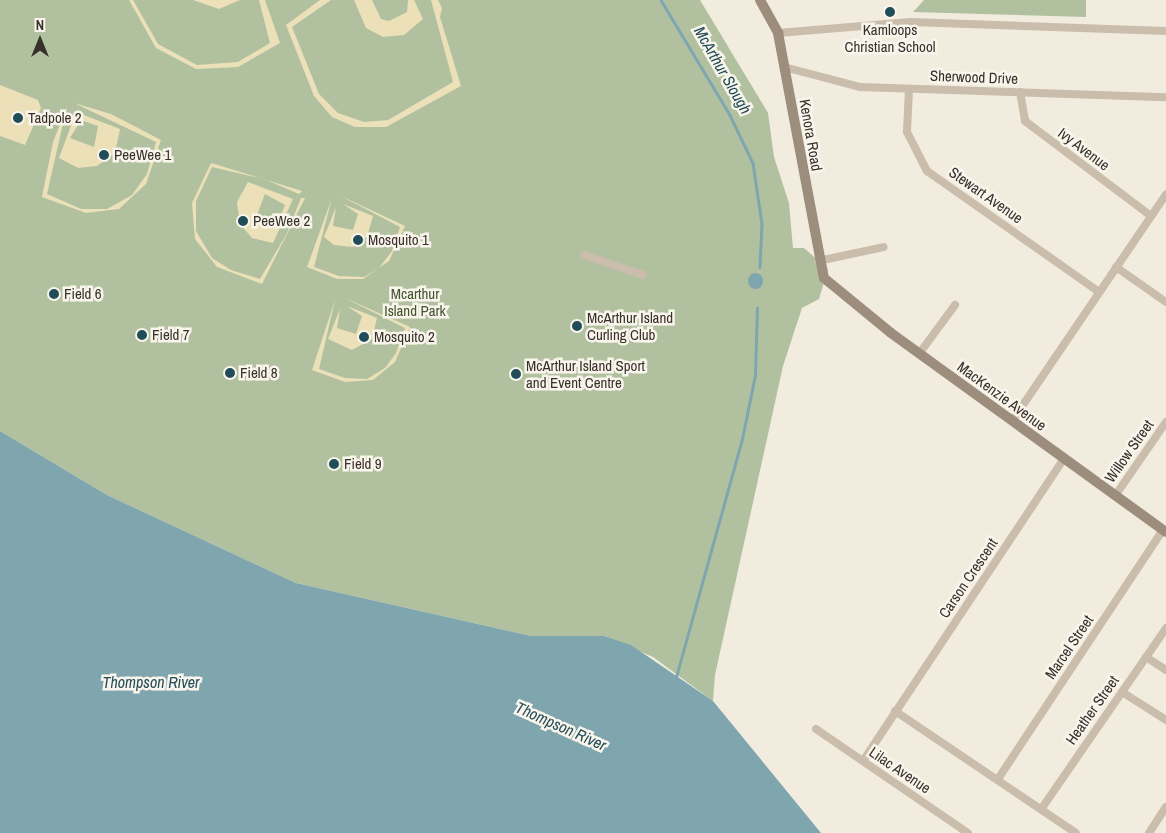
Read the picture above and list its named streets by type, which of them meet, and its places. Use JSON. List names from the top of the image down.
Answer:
{
  "streets": {
    "street": [
      "Sherwood Drive",
      "Kenora Road",
      "Ivy Avenue",
      "Stewart Avenue",
      "MacKenzie Avenue",
      "Willow Street",
      "Carson Crescent",
      "Marcel Street",
      "Heather Street",
      "Lilac Avenue"
    ]
  },
  "crossings": [
    ["Sherwood Drive", "Kenora Road"],
    ["Sherwood Drive", "Ivy Avenue"],
    ["Sherwood Drive", "Stewart Avenue"],
    ["Kenora Road", "MacKenzie Avenue"],
    ["MacKenzie Avenue", "Willow Street"],
    ["MacKenzie Avenue", "Carson Crescent"],
    ["MacKenzie Avenue", "Marcel Street"],
    ["Carson Crescent", "Lilac Avenue"]
  ],
  "water": ["McArthur Slough", "Thompson River"],
  "parks": ["Mcarthur Island Park"],
  "places": [
    "Kamloops Christian School",
    "Tadpole 2",
    "PeeWee 1",
    "PeeWee 2",
    "Mosquito 1",
    "Field 6",
    "McArthur Island Curling Club",
    "Field 7",
    "Mosquito 2",
    "Field 8",
    "McArthur Island Sport and Event Centre",
    "Field 9"
  ],
  "north": "top"
}
